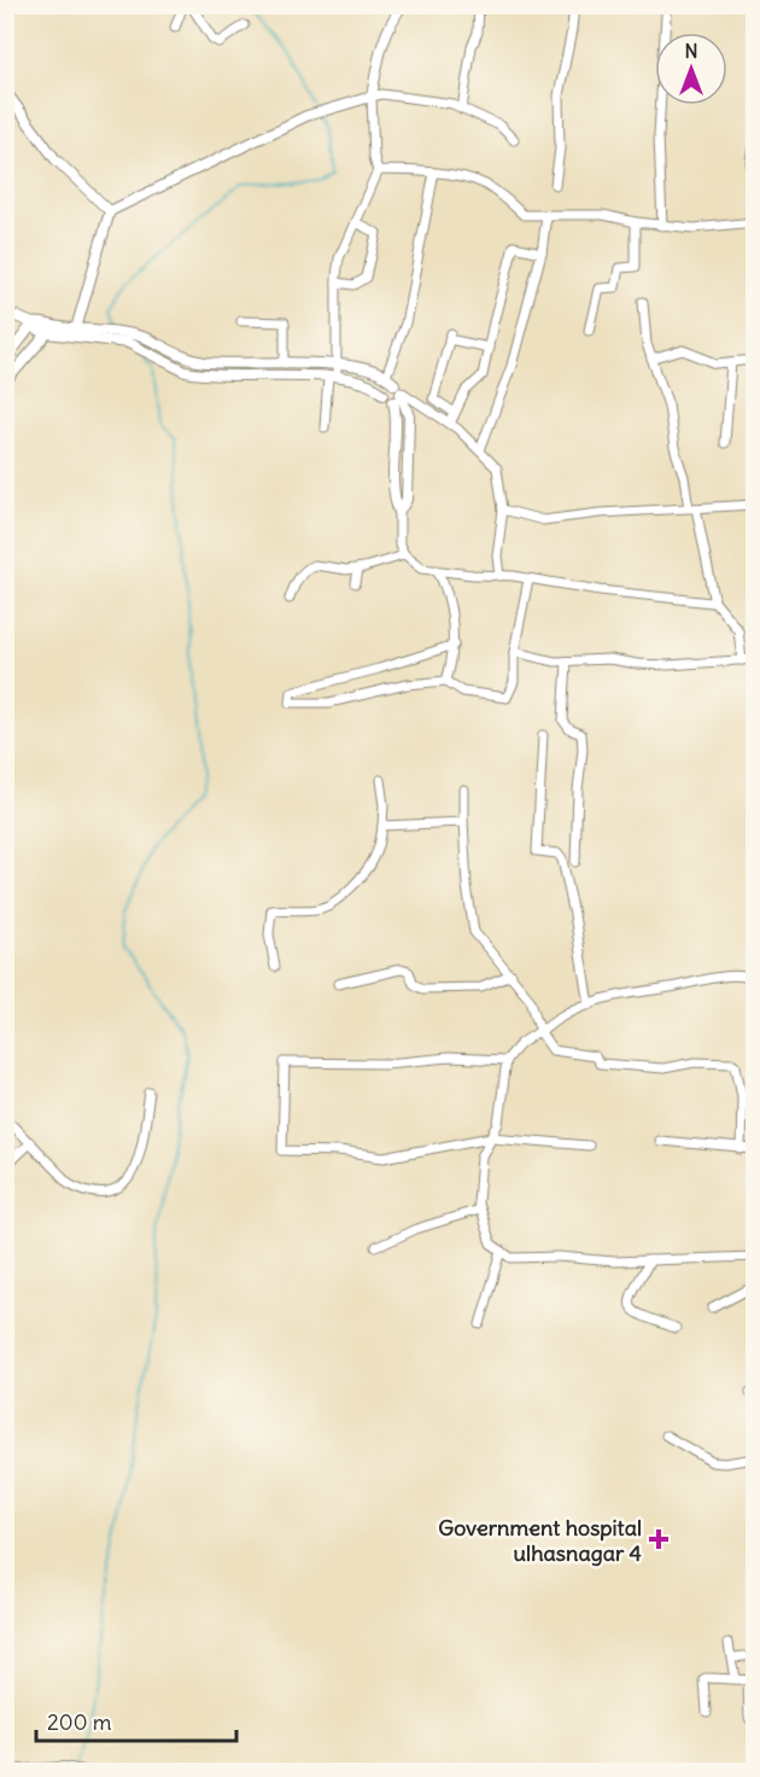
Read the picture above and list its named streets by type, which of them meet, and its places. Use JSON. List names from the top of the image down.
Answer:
{
  "places": {
    "health": ["Government hospital ulhasnagar 4"]
  },
  "scale_bar": "200 m",
  "north": "top"
}
